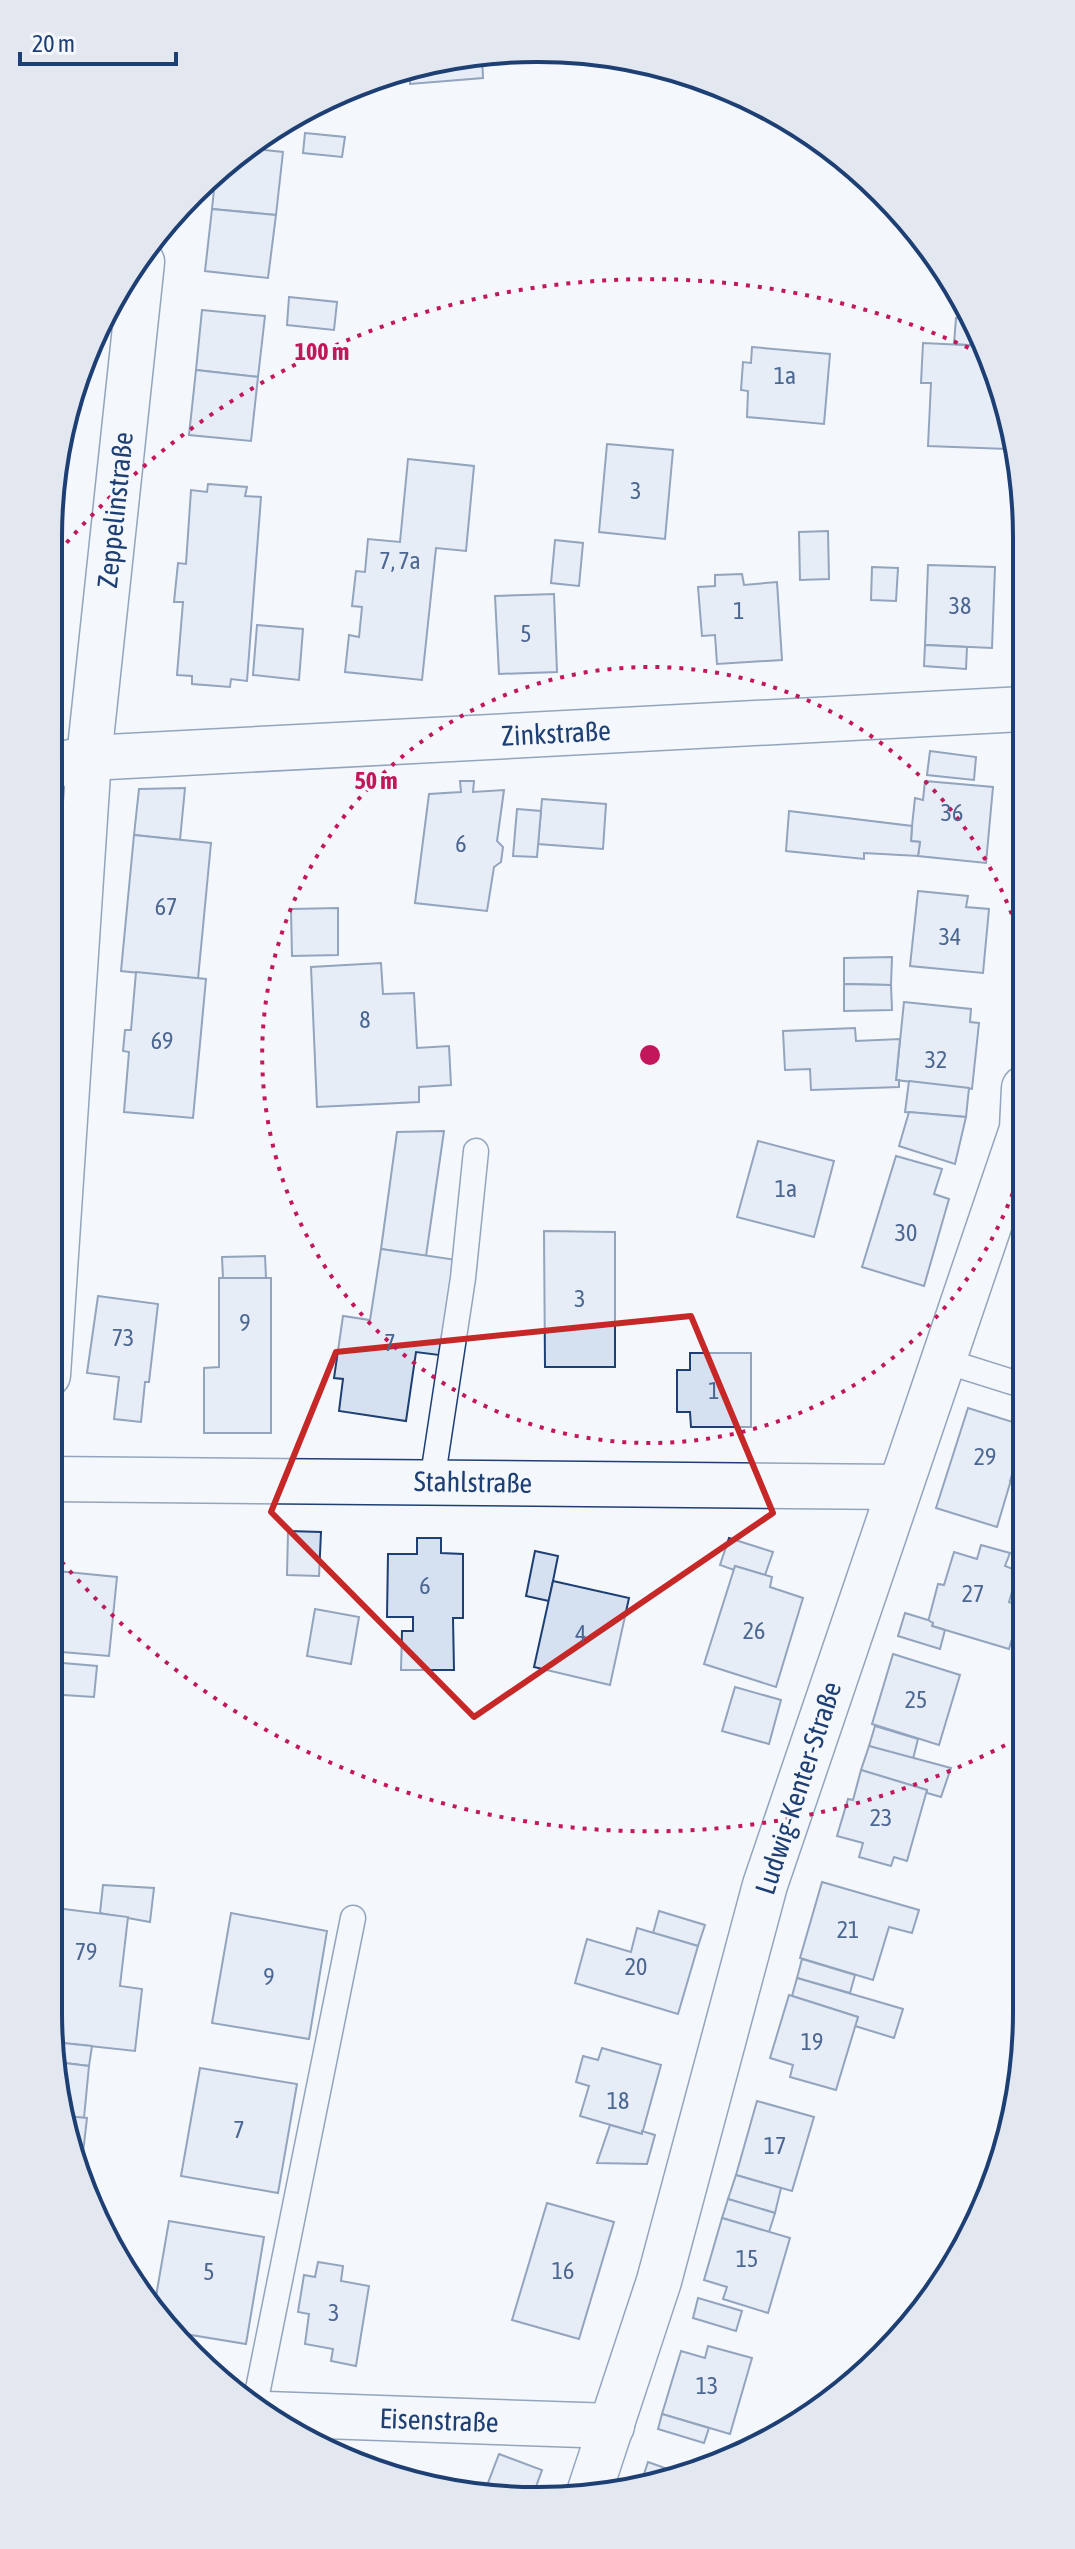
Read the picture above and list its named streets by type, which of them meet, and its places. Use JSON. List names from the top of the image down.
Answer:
{
  "streets": {
    "street": [
      "Zeppelinstraße",
      "Zinkstraße",
      "Stahlstraße",
      "Ludwig-Kenter-Straße",
      "Eisenstraße"
    ]
  },
  "crossings": [
    ["Zeppelinstraße", "Zinkstraße"],
    ["Stahlstraße", "Ludwig-Kenter-Straße"],
    ["Ludwig-Kenter-Straße", "Eisenstraße"]
  ],
  "house_numbers": [
    "1a",
    "3",
    "7, 7a",
    "38",
    "1",
    "5",
    "36",
    "6",
    "67",
    "34",
    "8",
    "69",
    "32",
    "1a",
    "30",
    "3",
    "9",
    "73",
    "7",
    "1",
    "29",
    "6",
    "27",
    "26",
    "4",
    "25",
    "23",
    "21",
    "79",
    "20",
    "9",
    "19",
    "18",
    "7",
    "17",
    "15",
    "16",
    "5",
    "3",
    "13"
  ],
  "scale_bar": "20 m",
  "rings": ["100 m", "50 m"]
}
